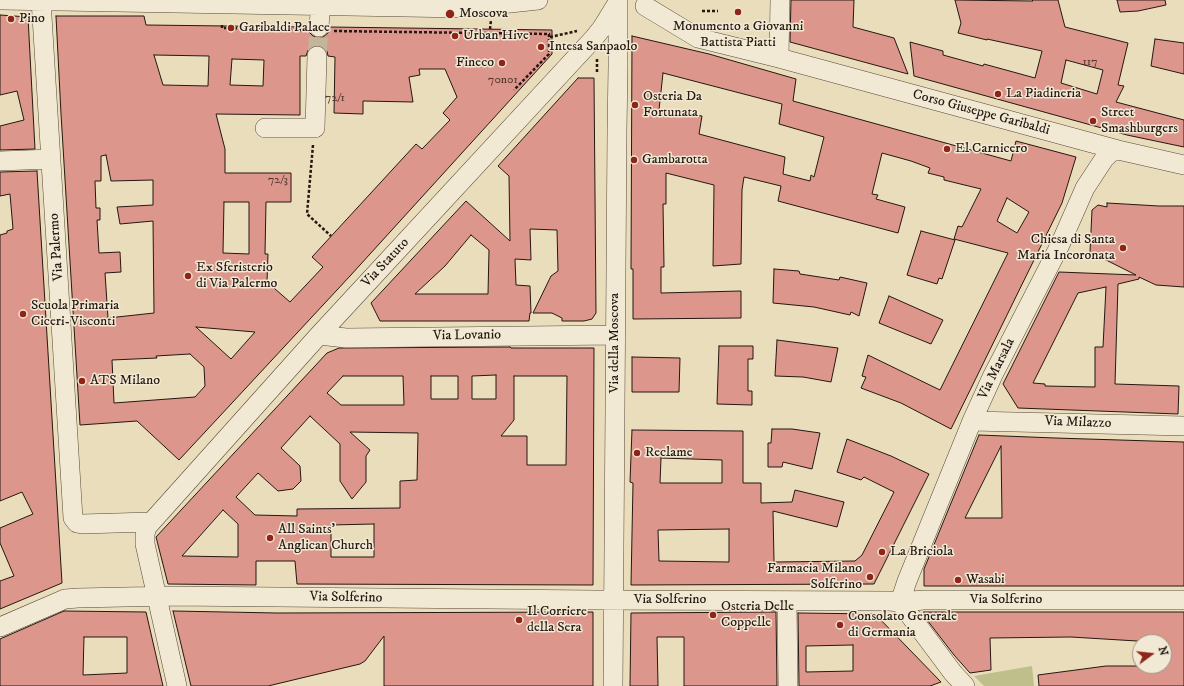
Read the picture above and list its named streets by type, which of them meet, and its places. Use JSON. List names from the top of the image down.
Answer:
{
  "streets": {
    "street": [
      "Corso Giuseppe Garibaldi",
      "Via Palermo",
      "Via Statuto",
      "Via Lovanio",
      "Via della Moscova",
      "Via Marsala",
      "Via Milazzo",
      "Via Solferino"
    ]
  },
  "crossings": [
    ["Corso Giuseppe Garibaldi", "Via Marsala"],
    ["Via Palermo", "Via Statuto"],
    ["Via Statuto", "Via Lovanio"],
    ["Via Statuto", "Via della Moscova"],
    ["Via Lovanio", "Via della Moscova"],
    ["Via della Moscova", "Via Solferino"],
    ["Via Marsala", "Via Milazzo"],
    ["Via Marsala", "Via Solferino"]
  ],
  "places": [
    "Monumento a Giovanni Battista Piatti",
    "Moscova",
    "Pino",
    "Garibaldi Palace",
    "Urban Hive",
    "Intesa Sanpaolo",
    "Fineco",
    "La Piadineria",
    "Osteria Da Fortunata",
    "Street Smashburgers",
    "El Carnicero",
    "Gambarotta",
    "Chiesa di Santa Maria Incoronata",
    "Ex Sferisterio di Via Palermo",
    "Scuola Primaria Ciceri-Visconti",
    "ATS Milano",
    "Reclame",
    "All Saints' Anglican Church",
    "La Briciola",
    "Farmacia Milano Solferino",
    "Wasabi",
    "Osteria Delle Coppelle",
    "Il Corriere della Sera",
    "Consolato Generale di Germania"
  ],
  "house_numbers": [
    "117",
    "70n01",
    "72/1",
    "72/3"
  ],
  "north": "right"
}
